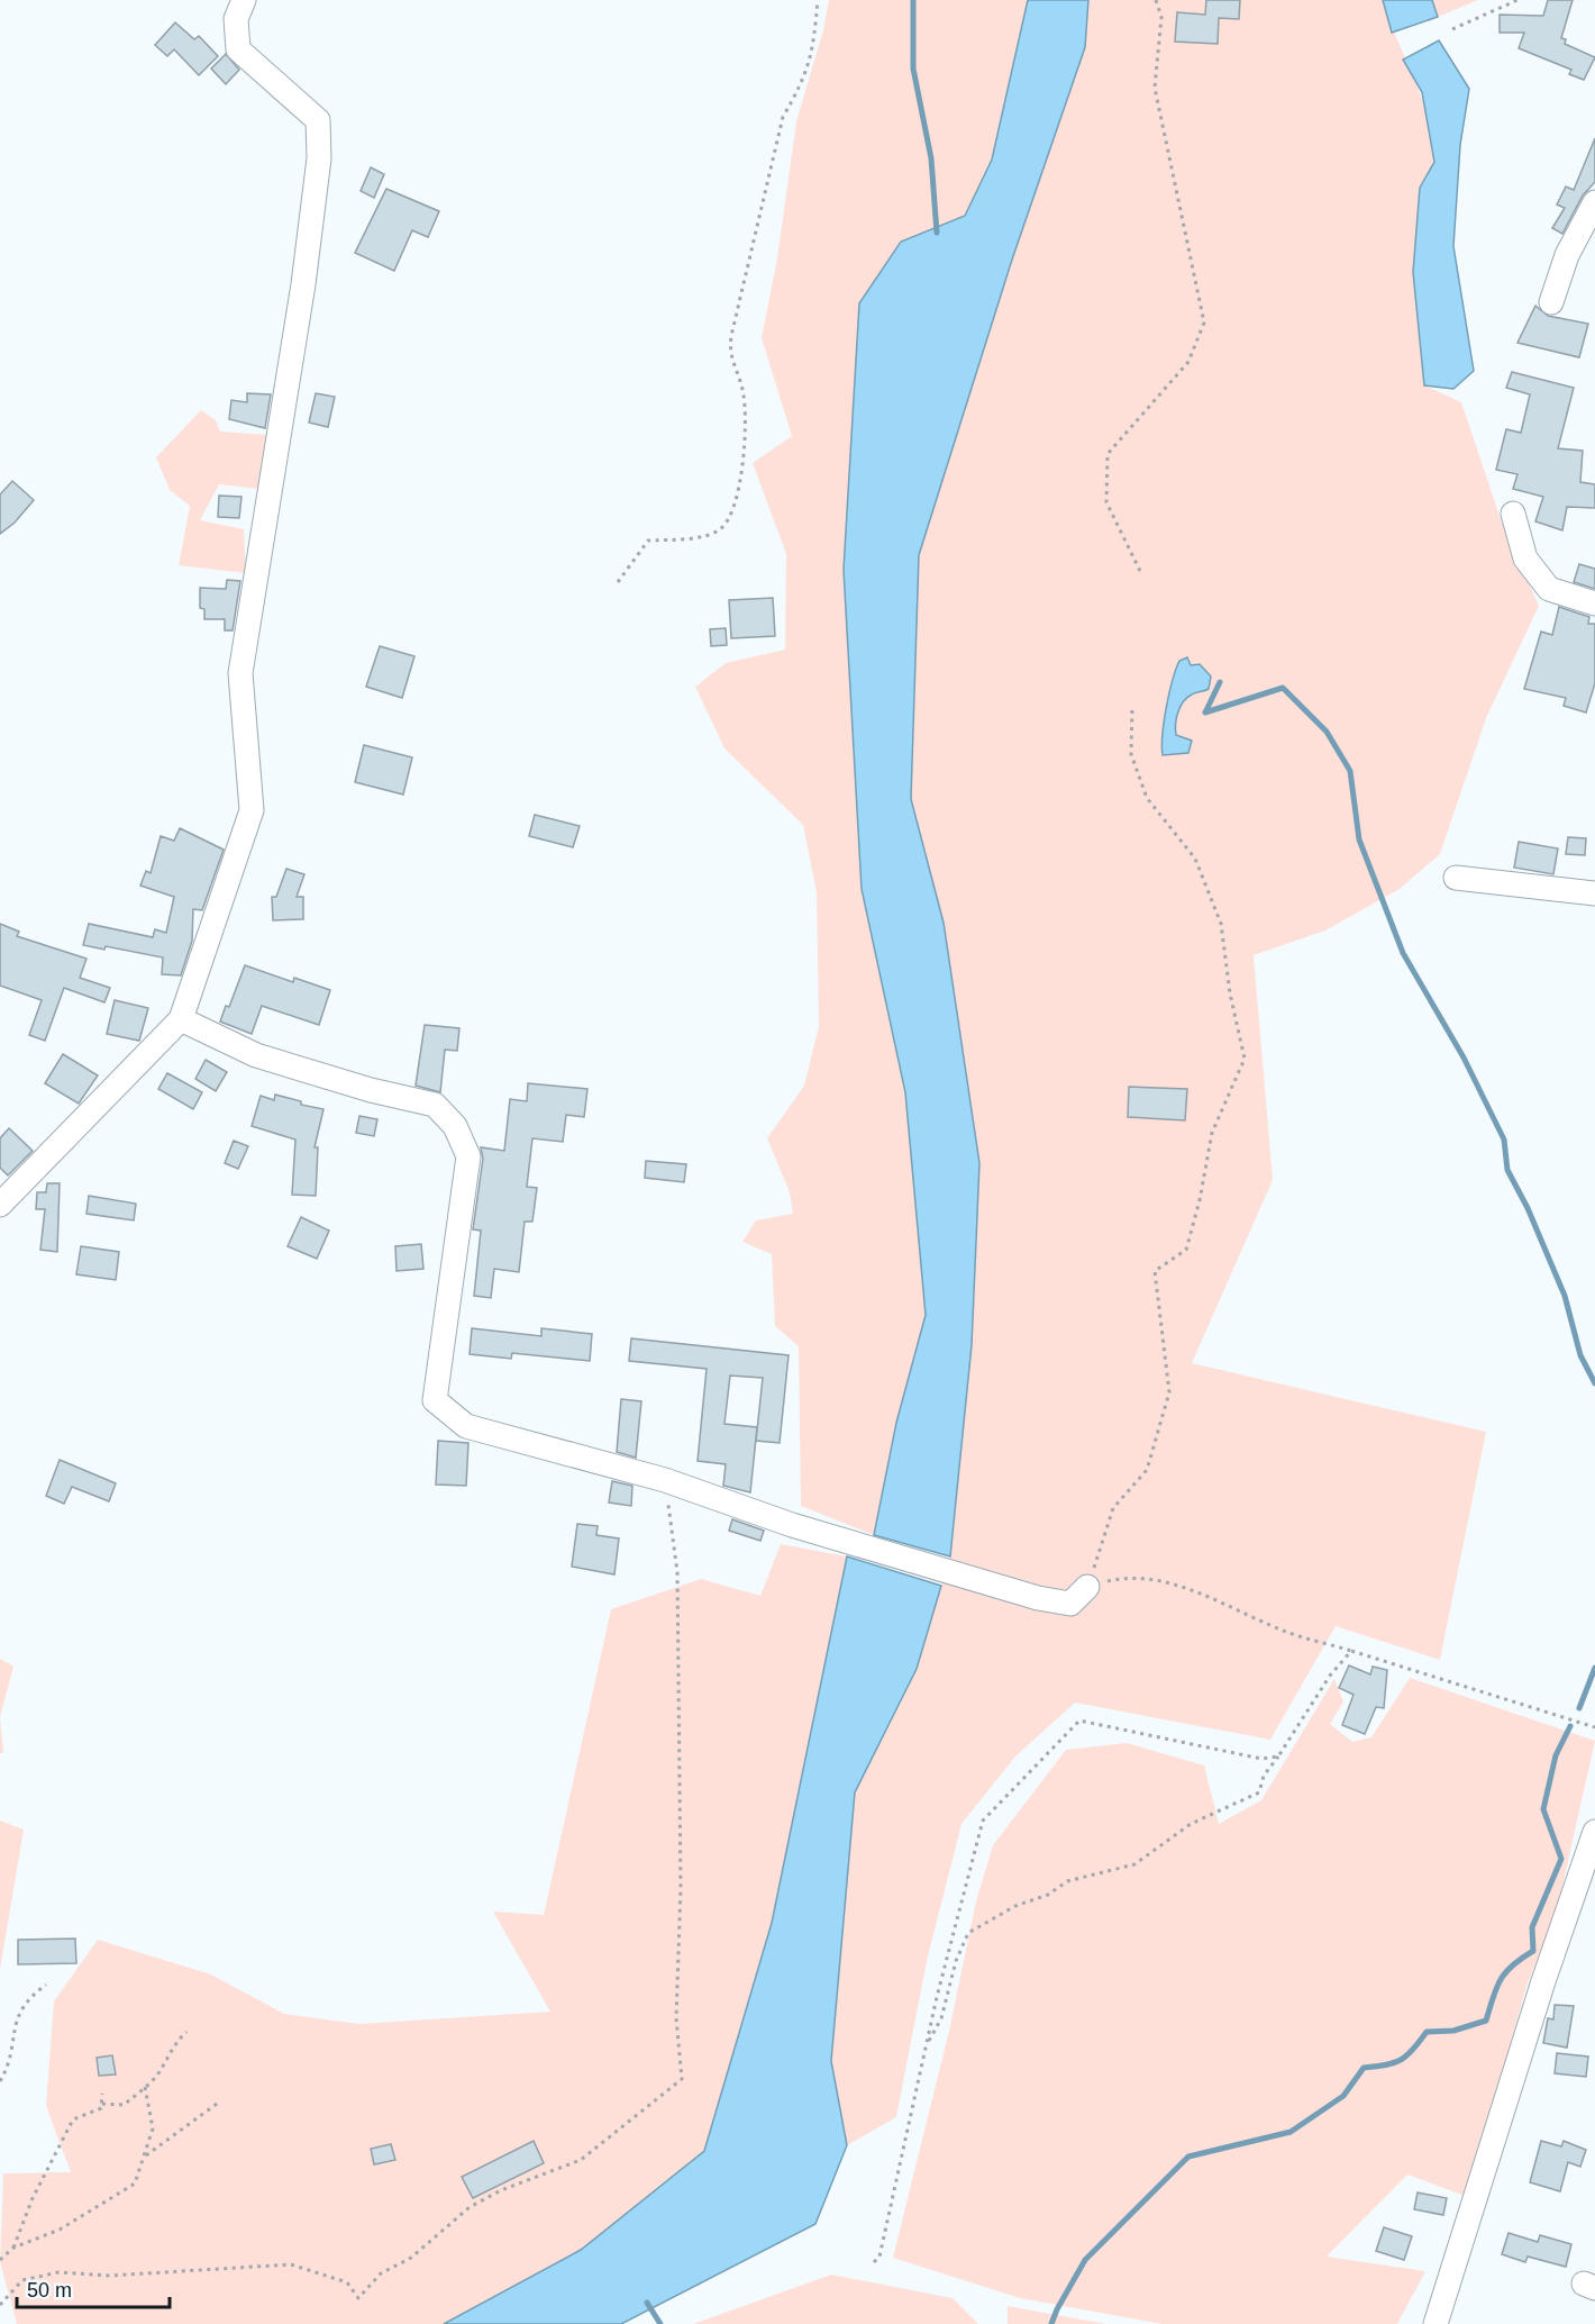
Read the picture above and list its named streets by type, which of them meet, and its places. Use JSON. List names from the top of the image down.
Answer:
{
  "scale_bar": "50 m"
}
